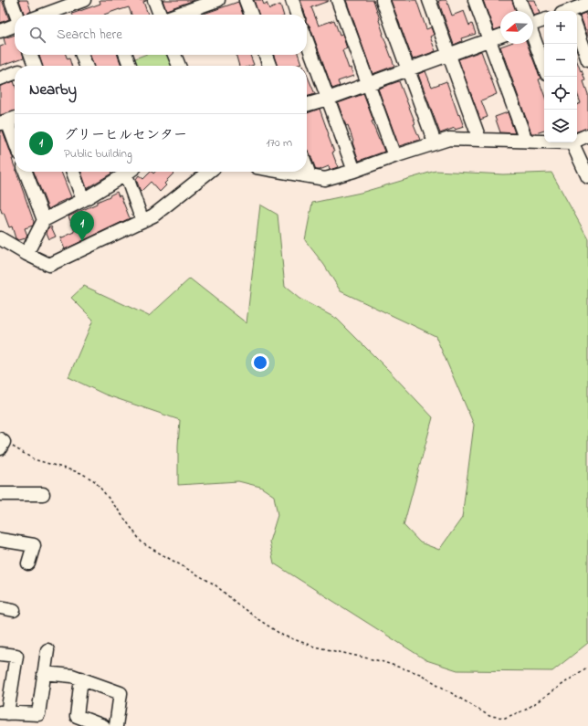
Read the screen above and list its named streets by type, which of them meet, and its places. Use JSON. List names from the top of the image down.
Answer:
{
  "north": "left",
  "page": {
    "map_buttons": ["+", "−"],
    "search": "Search here",
    "heading": "Nearby",
    "list": [
      {
        "mark": "1",
        "name": "グリーヒルセンター",
        "note": "Public building",
        "value": "170 m"
      }
    ],
    "pins": "1"
  }
}
